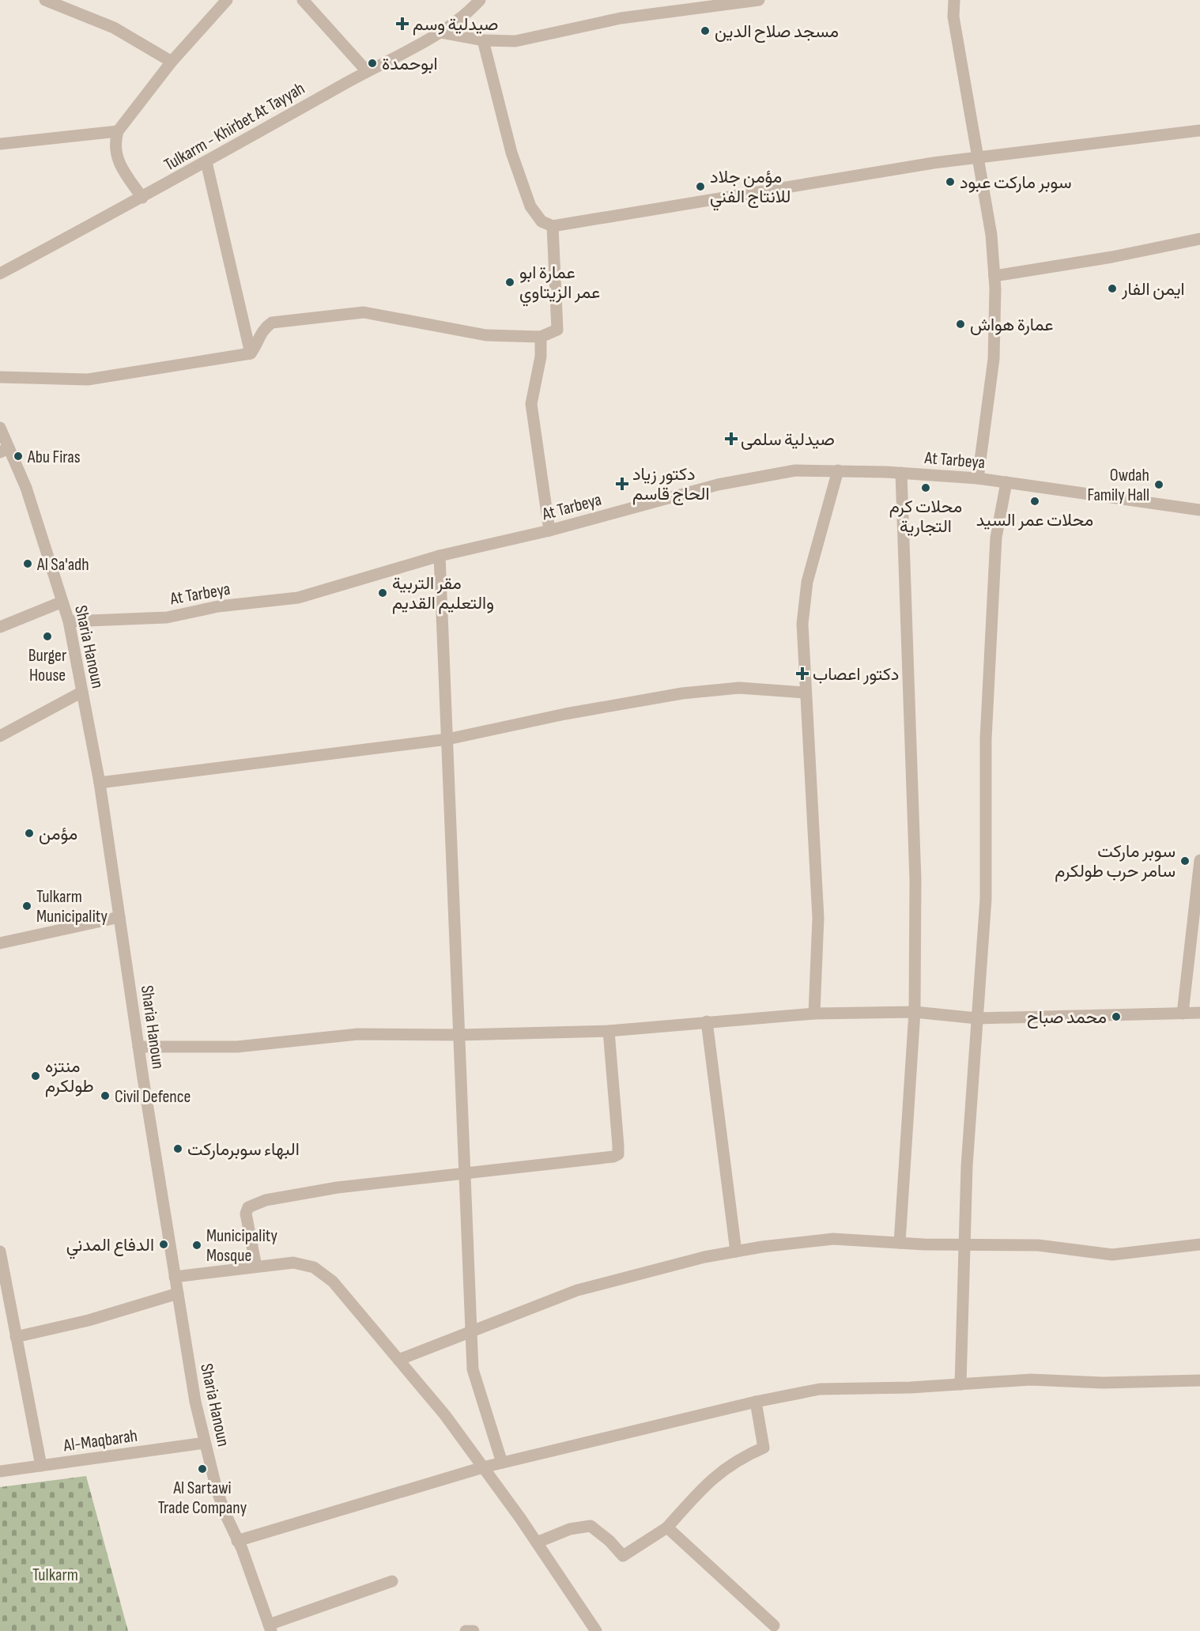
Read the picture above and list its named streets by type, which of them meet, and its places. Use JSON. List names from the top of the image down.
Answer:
{
  "streets": {
    "street": [
      "Tulkarm - Khirbet At Tayyah",
      "At Tarbeya",
      "Sharia Hanoun",
      "Al-Maqbarah"
    ]
  },
  "crossings": [
    ["At Tarbeya", "Sharia Hanoun"],
    ["Sharia Hanoun", "Al-Maqbarah"]
  ],
  "parks": ["Tulkarm"],
  "places": {
    "health": [
      "صيدلية وسم",
      "صيدلية سلمى",
      "دكتور زياد الحاج قاسم",
      "دكتور اعصاب"
    ],
    "other": [
      "مسجد صلاح الدين",
      "ابوحمدة",
      "سوبر ماركت عبود",
      "مؤمن جلاد للانتاج الفني",
      "عمارة ابو عمر الزيتاوي",
      "ايمن الفار",
      "عمارة هواش",
      "Abu Firas",
      "Owdah Family Hall",
      "محلات كرم التجارية",
      "محلات عمر السيد",
      "Al Sa'adh",
      "مقر التربية والتعليم القديم",
      "Burger House",
      "مؤمن",
      "سوبر ماركت سامر حرب طولكرم",
      "Tulkarm Municipality",
      "محمد صباح",
      "منتزه طولكرم",
      "Civil Defence",
      "البهاء سوبرماركت",
      "الدفاع المدني",
      "Municipality Mosque",
      "Al Sartawi Trade Company"
    ]
  }
}
